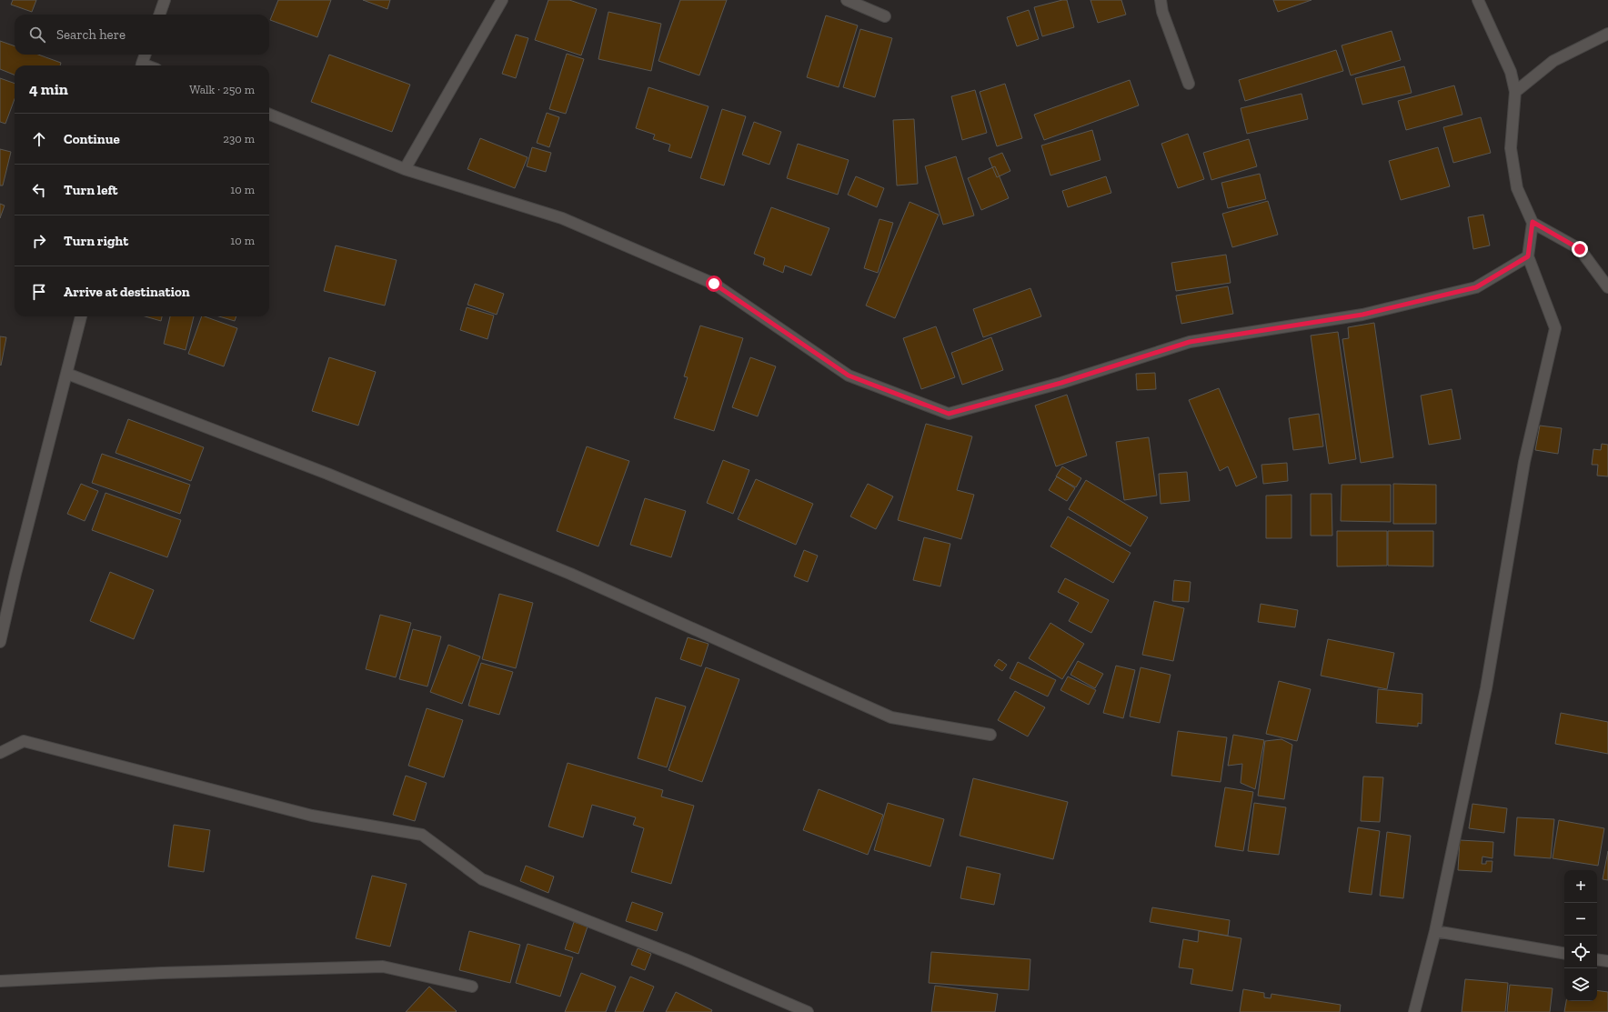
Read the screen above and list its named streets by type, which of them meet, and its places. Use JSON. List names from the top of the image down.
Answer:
{
  "page": {
    "search": "Search here",
    "heading": ["4 min", "Walk · 250 m"],
    "list": [
      ["Continue", "230 m"],
      ["Turn left", "10 m"],
      ["Turn right", "10 m"],
      "Arrive at destination"
    ],
    "map_buttons": ["+", "−"]
  }
}
